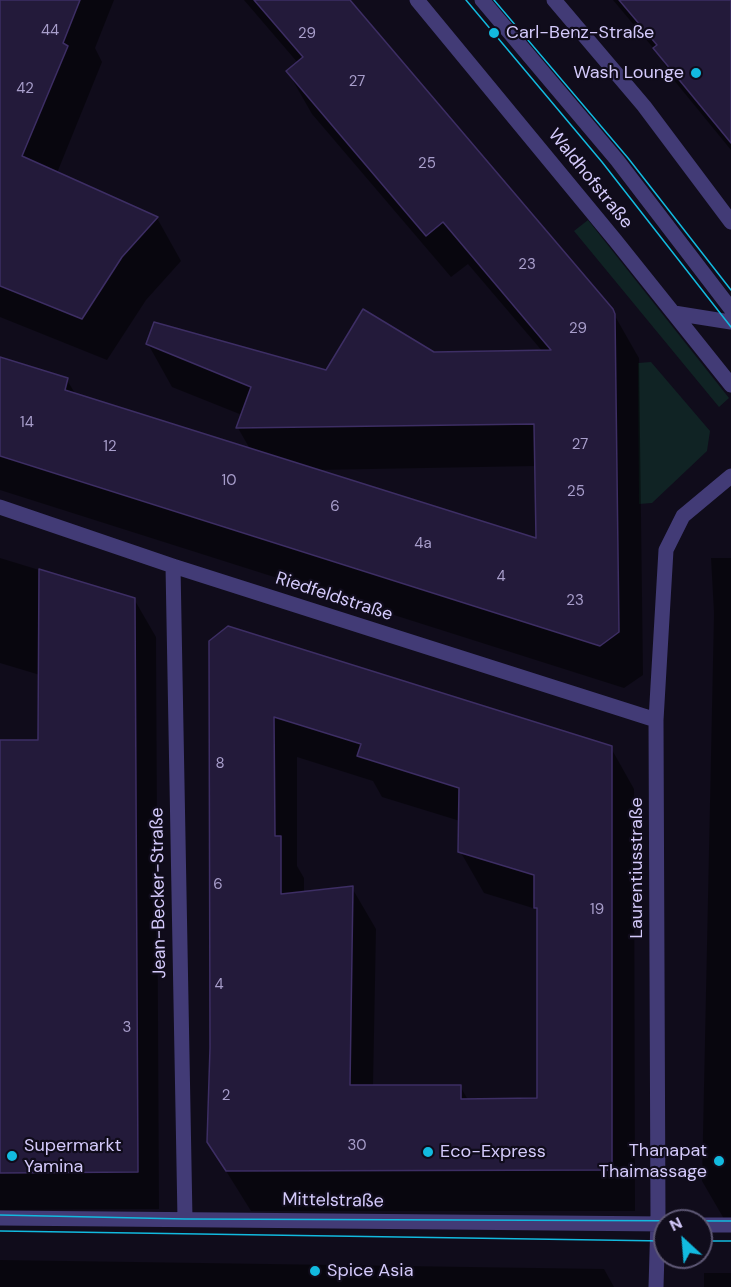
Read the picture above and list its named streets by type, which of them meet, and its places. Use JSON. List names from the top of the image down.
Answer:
{
  "streets": {
    "street": [
      "Waldhofstraße",
      "Riedfeldstraße",
      "Laurentiusstraße",
      "Jean-Becker-Straße",
      "Mittelstraße"
    ]
  },
  "crossings": [
    ["Riedfeldstraße", "Laurentiusstraße"],
    ["Riedfeldstraße", "Jean-Becker-Straße"],
    ["Jean-Becker-Straße", "Mittelstraße"]
  ],
  "places": [
    "Carl-Benz-Straße",
    "Wash Lounge",
    "Eco-Express",
    "Supermarkt Yamina",
    "Thanapat Thaimassage",
    "Spice Asia"
  ],
  "house_numbers": [
    "44",
    "29",
    "27",
    "42",
    "25",
    "23",
    "29",
    "14",
    "27",
    "12",
    "10",
    "25",
    "6",
    "4a",
    "4",
    "23",
    "8",
    "6",
    "19",
    "4",
    "3",
    "2",
    "30"
  ],
  "north": "top left"
}
